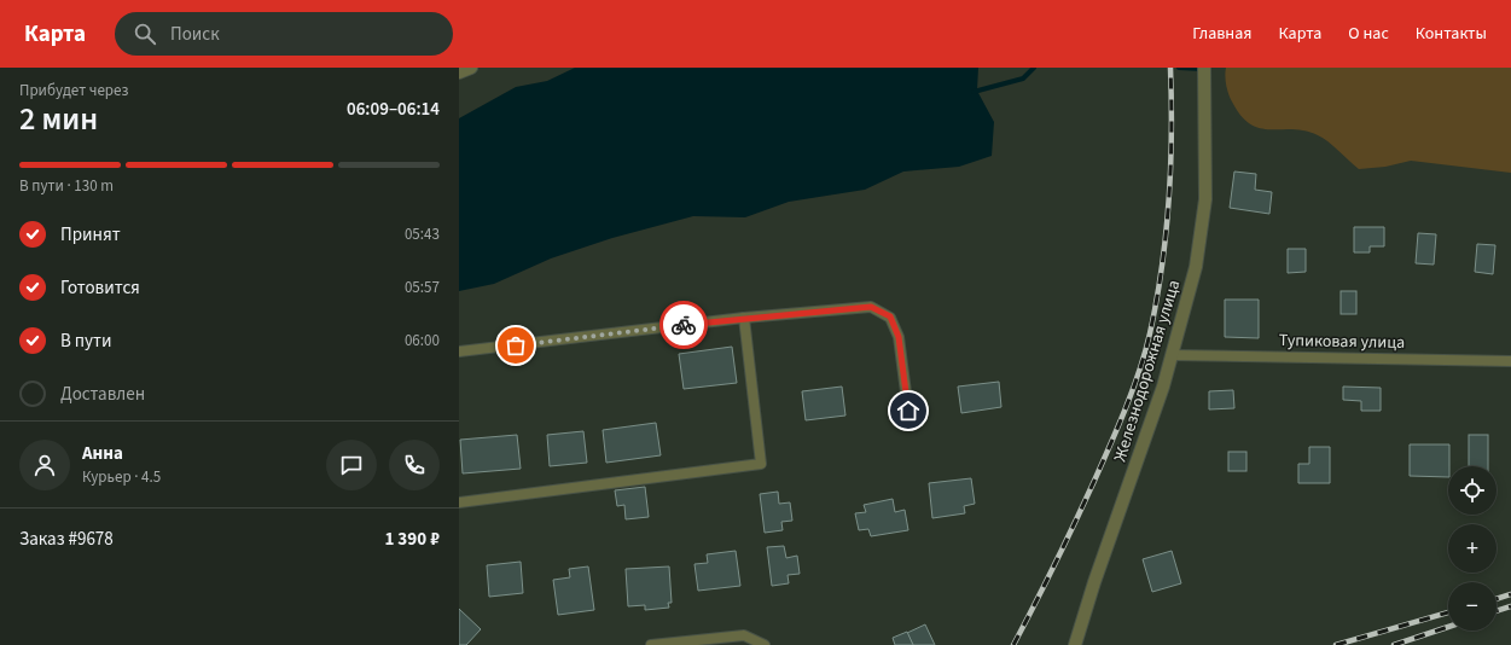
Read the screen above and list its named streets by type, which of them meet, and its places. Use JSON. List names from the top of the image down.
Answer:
{
  "streets": {
    "street": ["Железнодорожная улица"],
    "lane": ["Тупиковая улица"]
  },
  "crossings": [
    ["Тупиковая улица", "Железнодорожная улица"]
  ],
  "page": {
    "header": "Карта",
    "search": "Поиск",
    "nav": [
      "Главная",
      "Карта",
      "О нас",
      "Контакты"
    ],
    "heading": ["2 мин", "Прибудет через", "06:09–06:14"],
    "panel": [
      "Анна",
      "Курьер · 4.5",
      "Заказ #9678",
      "1 390 ₽"
    ],
    "bar": "В пути · 130 m",
    "list": [
      ["Принят", "05:43"],
      ["Готовится", "05:57"],
      ["В пути", "06:00"],
      "Доставлен"
    ],
    "map_buttons": ["+", "−"]
  }
}
